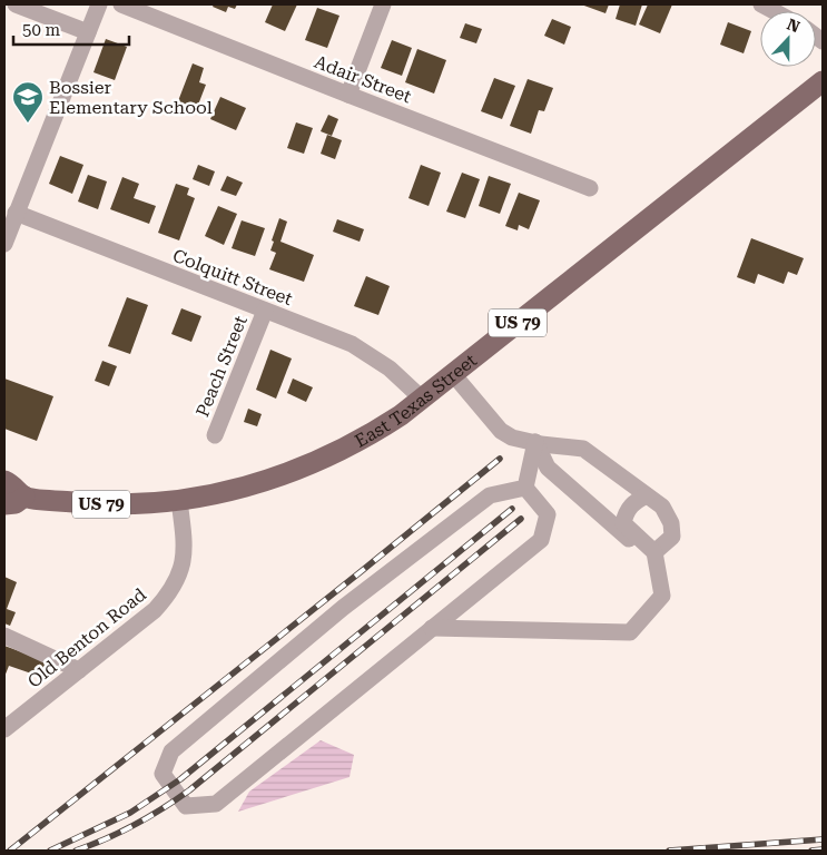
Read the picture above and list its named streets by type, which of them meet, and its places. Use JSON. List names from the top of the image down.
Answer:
{
  "streets": {
    "main road": ["US 79", "East Texas Street"],
    "street": [
      "Adair Street",
      "Colquitt Street",
      "Peach Street",
      "Old Benton Road"
    ]
  },
  "crossings": [
    ["Colquitt Street", "Peach Street"],
    ["Colquitt Street", "East Texas Street"],
    ["East Texas Street", "Old Benton Road"]
  ],
  "places": {
    "school or university": ["Bossier Elementary School"]
  },
  "scale_bar": "50 m",
  "north": "top"
}
